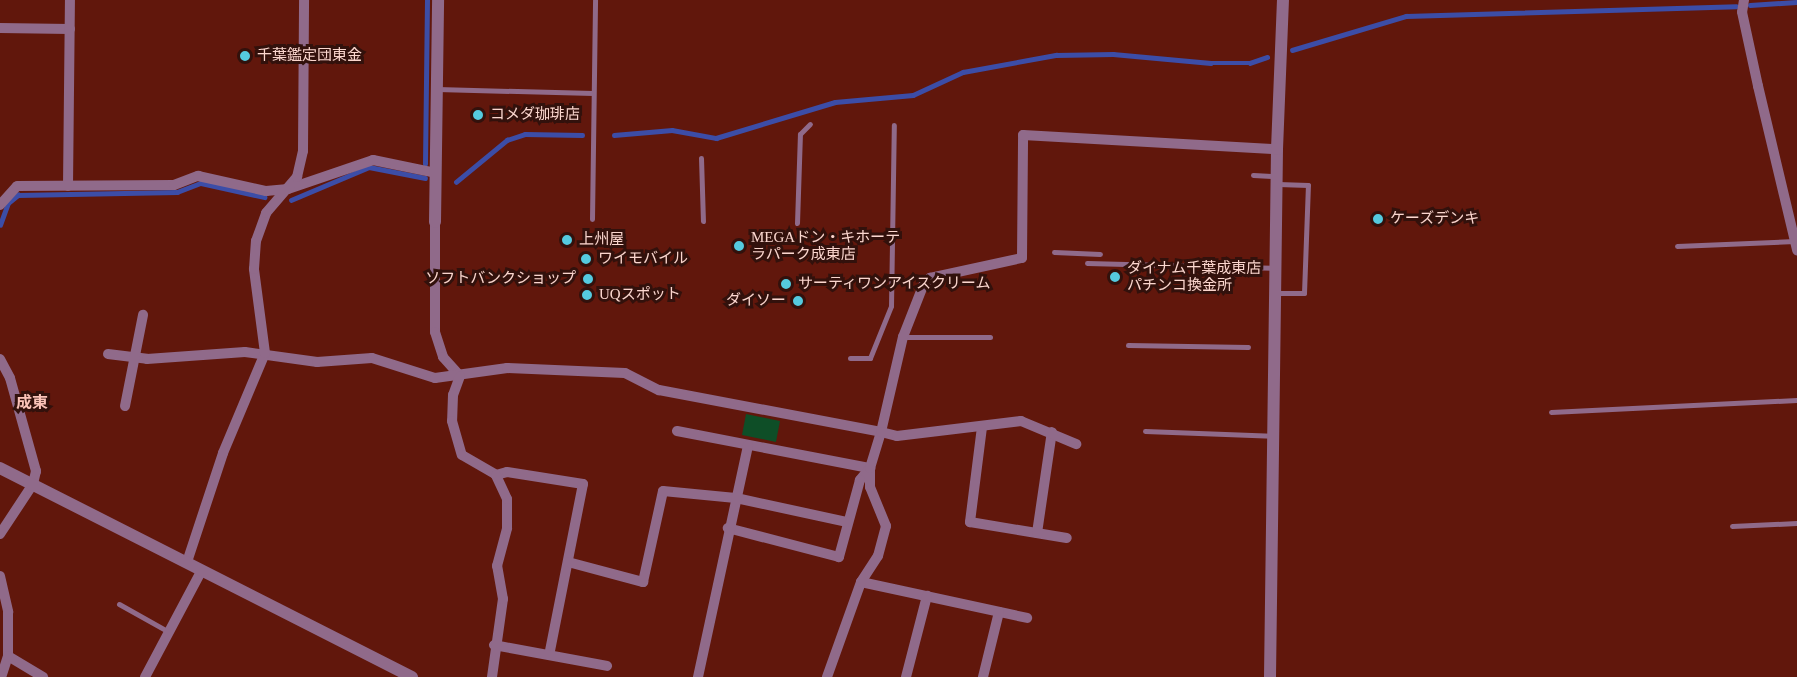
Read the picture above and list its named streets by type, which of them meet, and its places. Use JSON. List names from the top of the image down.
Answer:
{
  "districts": ["成東"],
  "places": [
    "千葉鑑定団東金",
    "コメダ珈琲店",
    "ケーズデンキ",
    "上州屋",
    "MEGAドン・キホーテ ラパーク成東店",
    "ワイモバイル",
    "ダイナム千葉成東店 パチンコ換金所",
    "ソフトバンクショップ",
    "サーティワンアイスクリーム",
    "UQスポット",
    "ダイソー"
  ]
}
